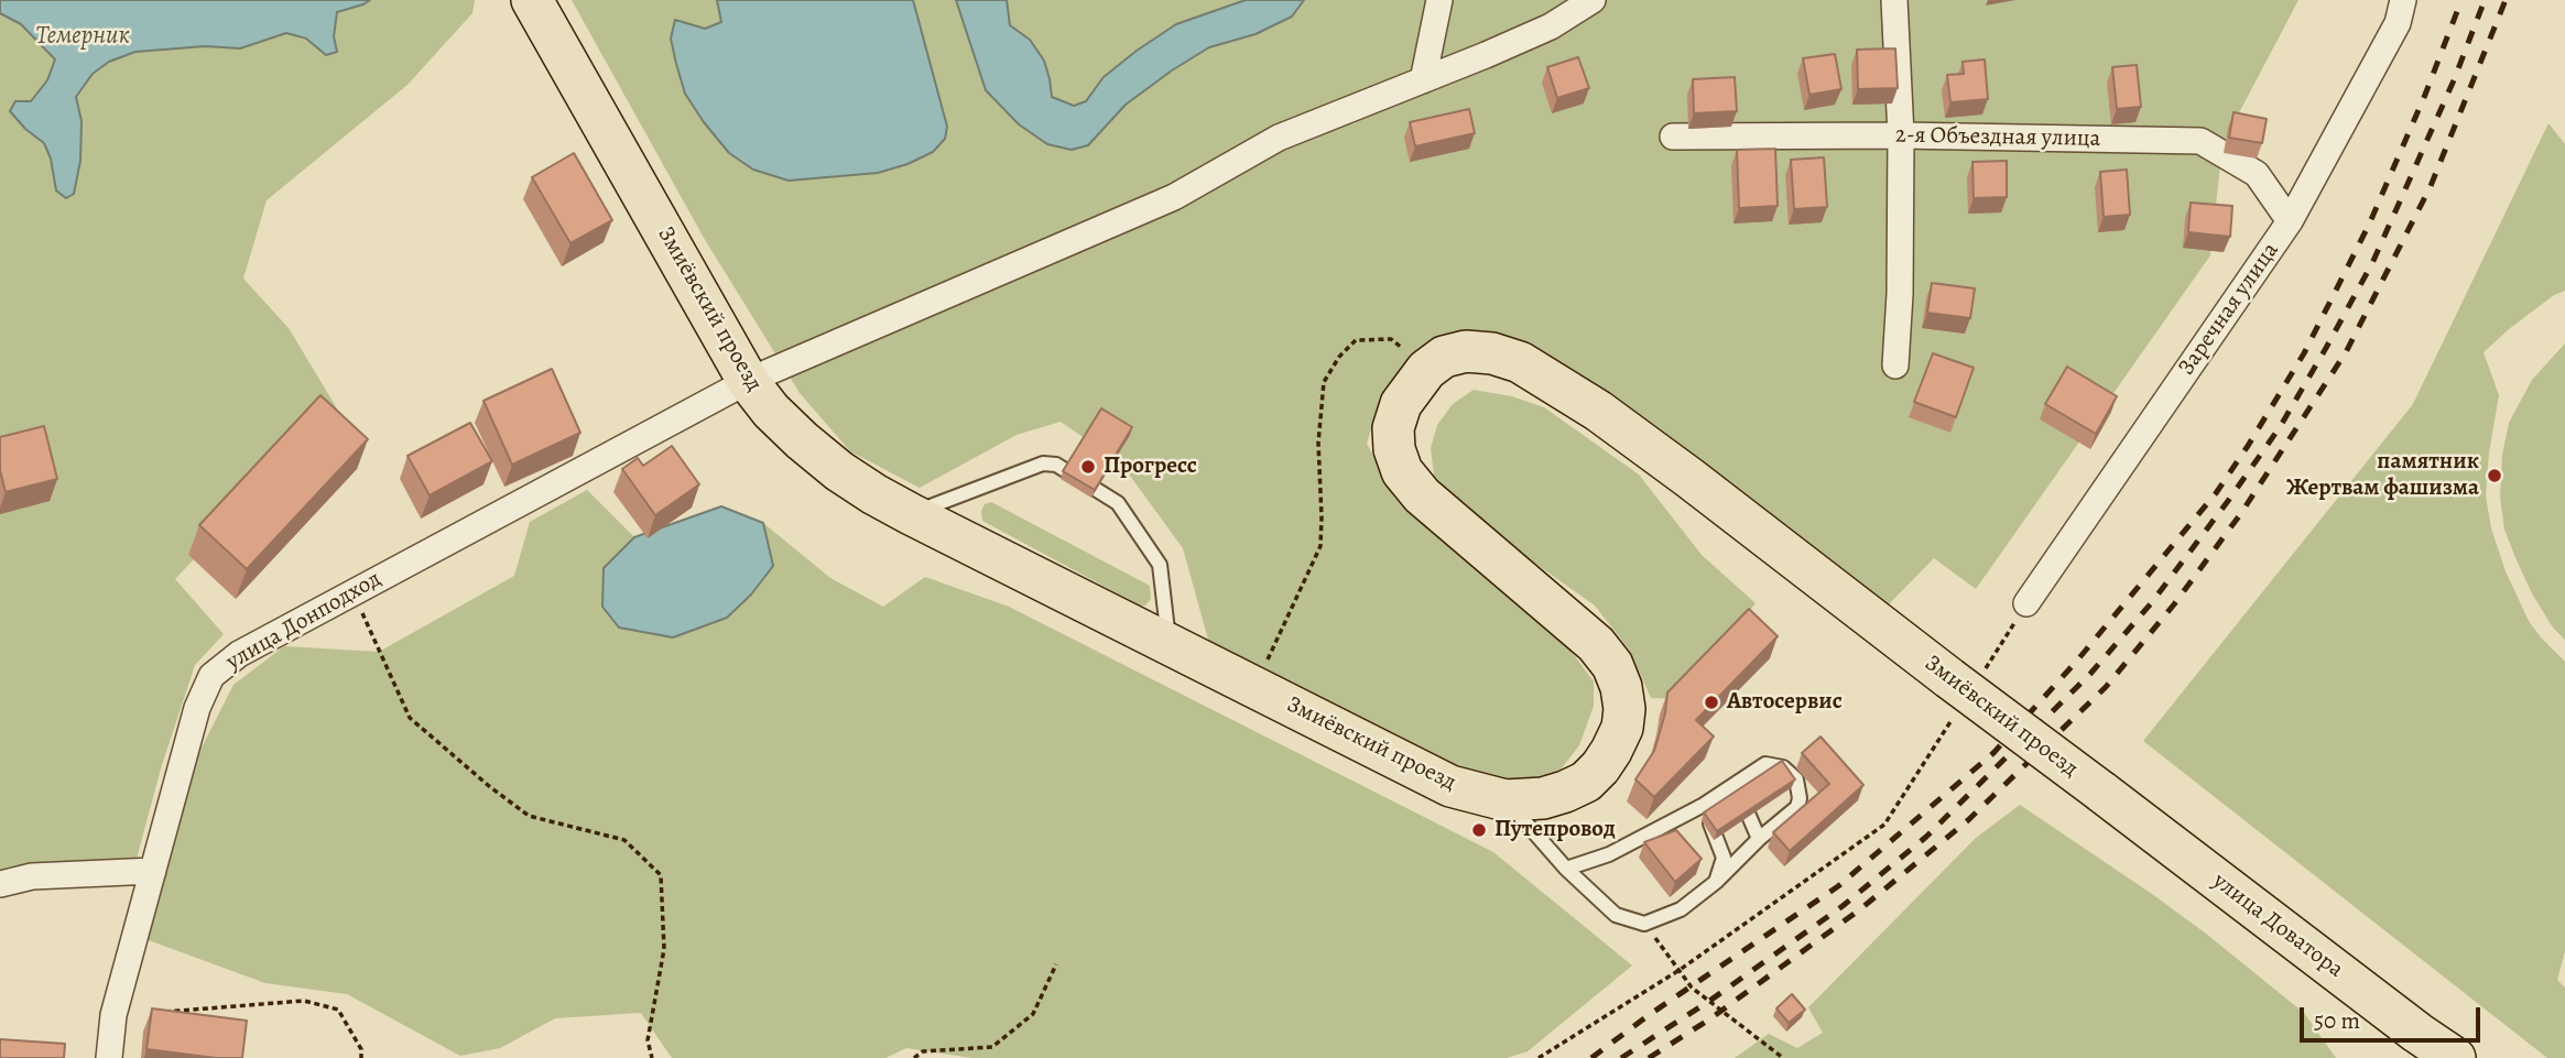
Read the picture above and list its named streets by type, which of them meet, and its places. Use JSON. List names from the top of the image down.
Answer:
{
  "streets": {
    "main road": ["Змиёвский проезд", "улица Доватора"],
    "street": ["2-я Объездная улица", "Заречная улица", "улица Донподход"]
  },
  "crossings": [
    ["2-я Объездная улица", "Заречная улица"],
    ["Змиёвский проезд", "улица Донподход"],
    ["Змиёвский проезд", "улица Доватора"]
  ],
  "water": ["Темерник"],
  "places": [
    "Прогресс",
    "памятник Жертвам фашизма",
    "Автосервис",
    "Путепровод"
  ],
  "scale_bar": "50 m"
}
